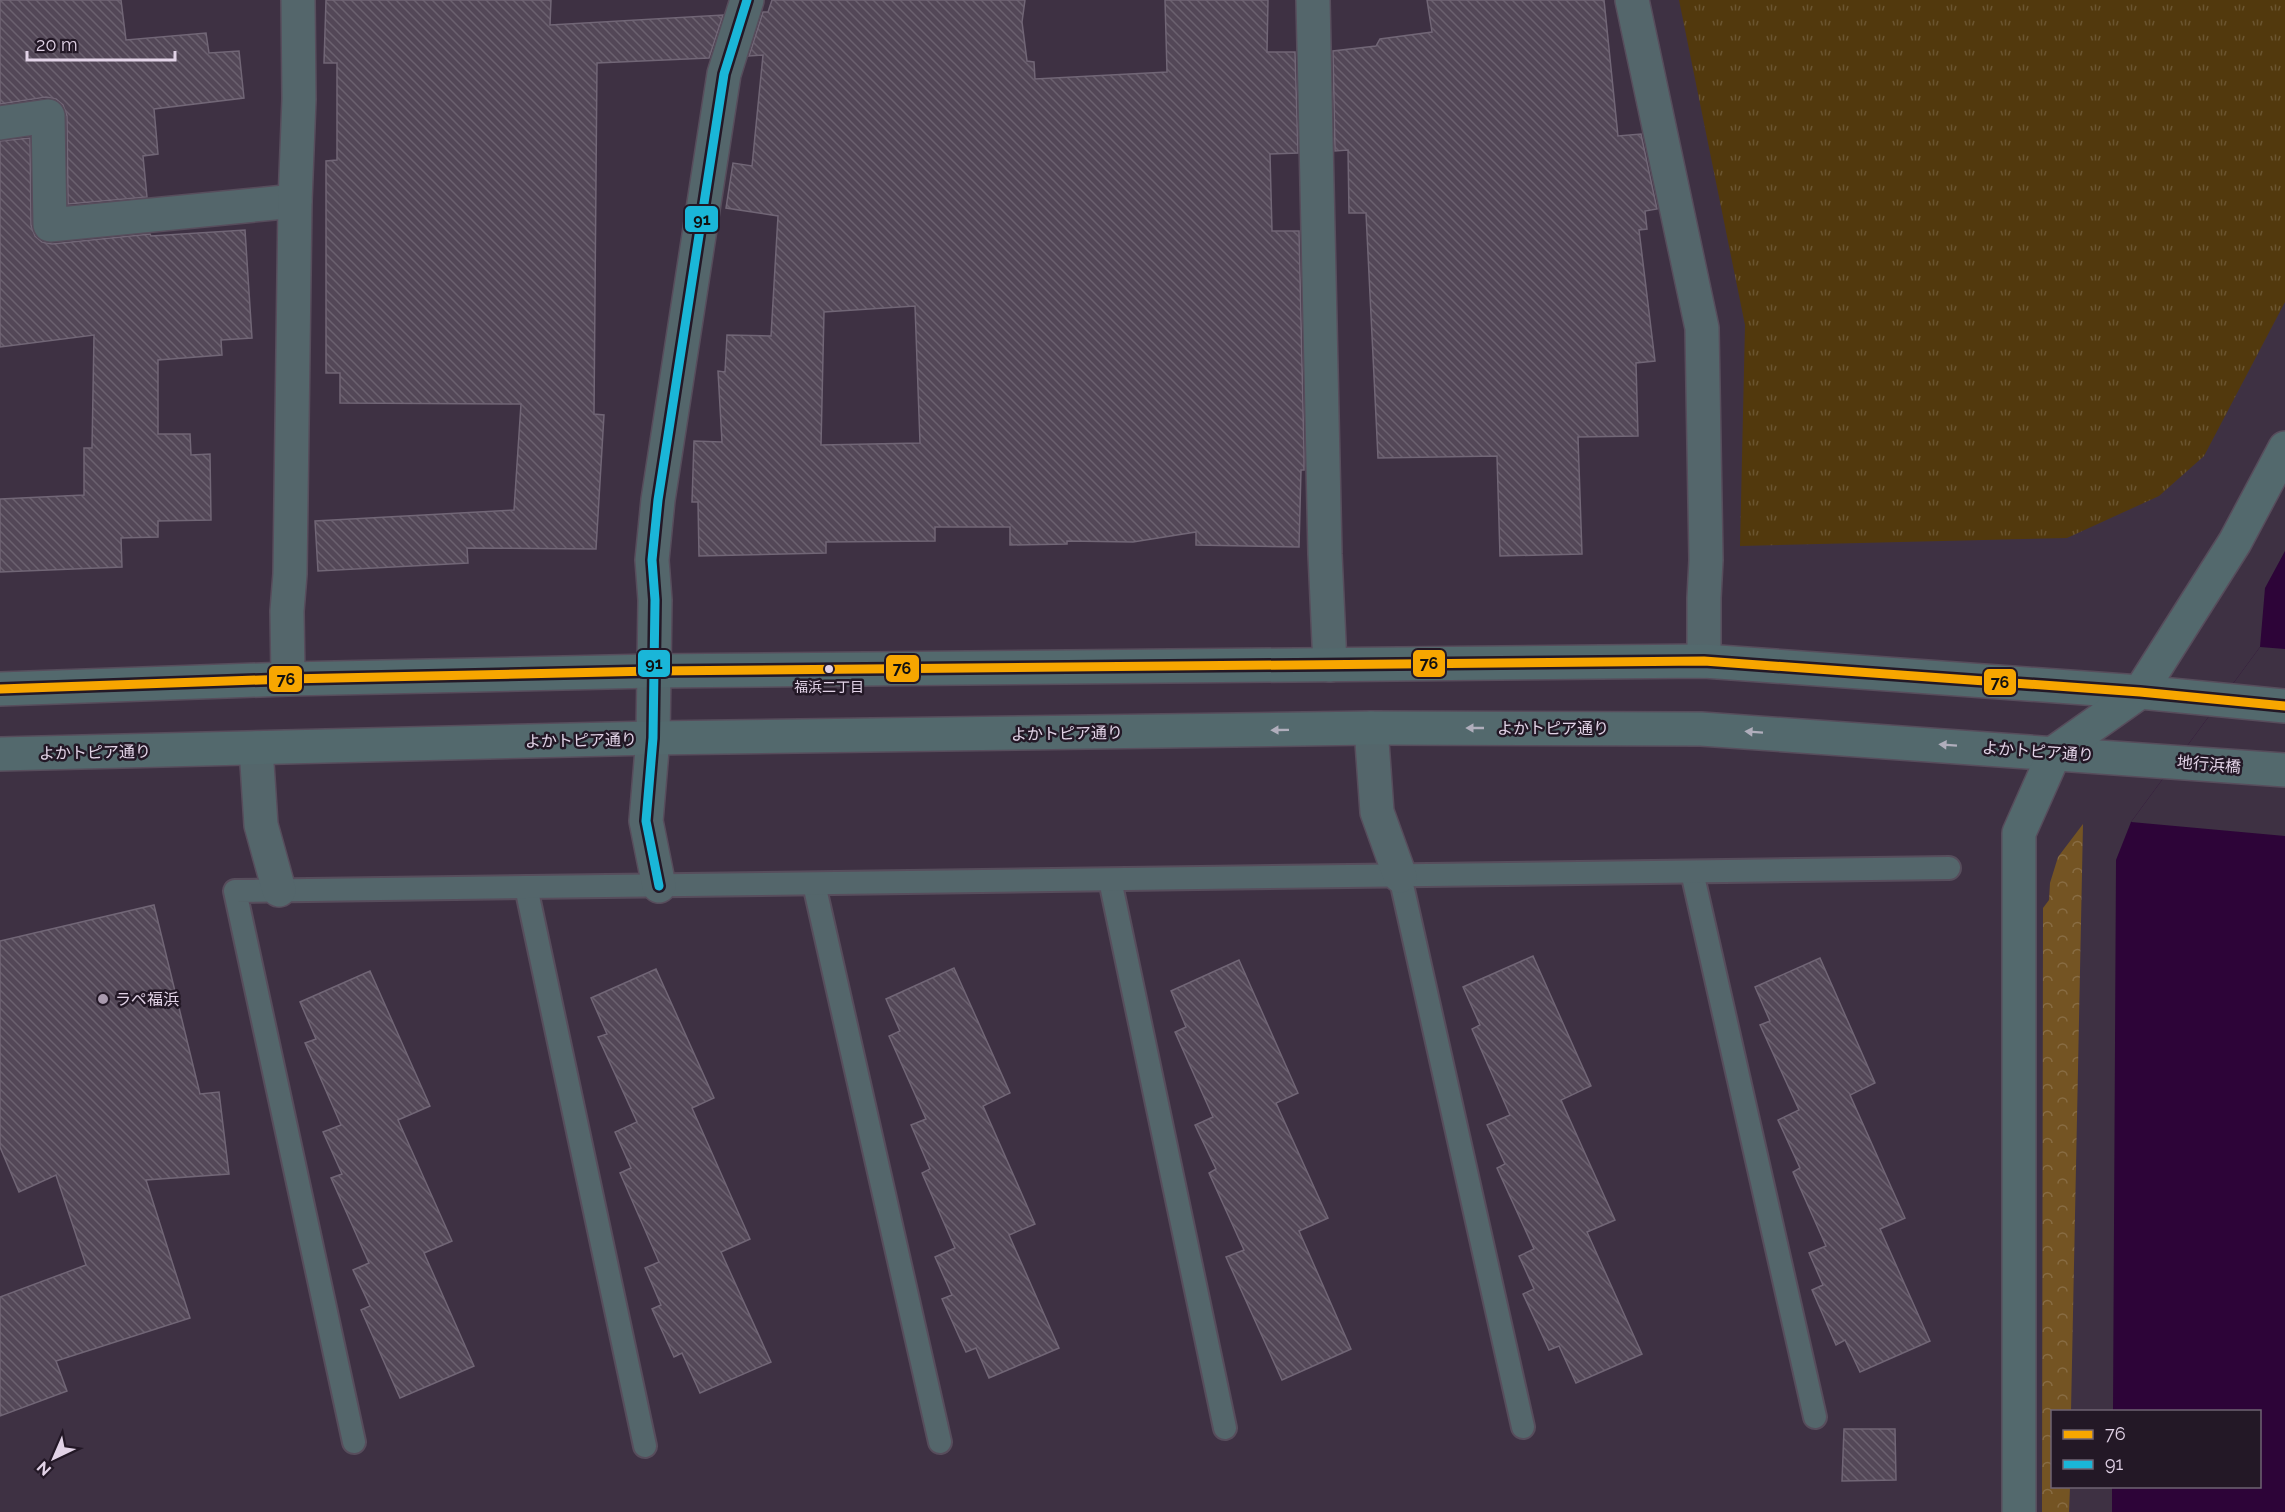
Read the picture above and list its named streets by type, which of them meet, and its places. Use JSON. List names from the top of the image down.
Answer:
{
  "streets": {
    "street": ["よかトピア通り", "地行浜橋"]
  },
  "crossings": [
    ["よかトピア通り", "地行浜橋"]
  ],
  "places": ["福浜二丁目", "ラペ福浜"],
  "lines": ["transit line 91", "transit line 76"],
  "legend": ["76", "91"],
  "scale_bar": "20 m",
  "north": "bottom left"
}
